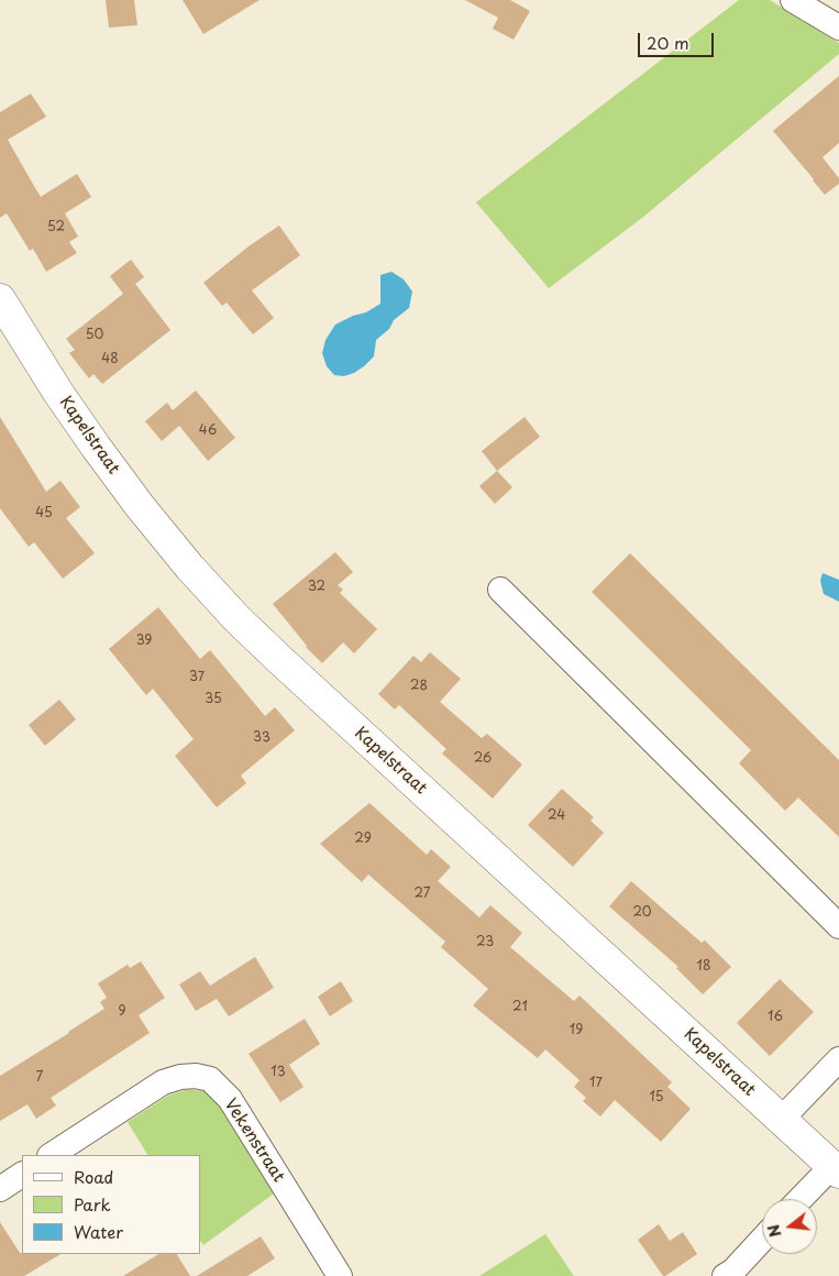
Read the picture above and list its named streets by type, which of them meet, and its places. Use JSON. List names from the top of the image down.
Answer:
{
  "streets": {
    "main road": ["Kapelstraat"],
    "street": ["Vekenstraat"]
  },
  "house_numbers": [
    "52",
    "50",
    "48",
    "46",
    "45",
    "32",
    "39",
    "37",
    "28",
    "35",
    "33",
    "26",
    "24",
    "29",
    "27",
    "20",
    "23",
    "18",
    "21",
    "9",
    "16",
    "19",
    "13",
    "7",
    "17",
    "15"
  ],
  "legend": ["Road", "Park", "Water"],
  "scale_bar": "20 m",
  "north": "left"
}
